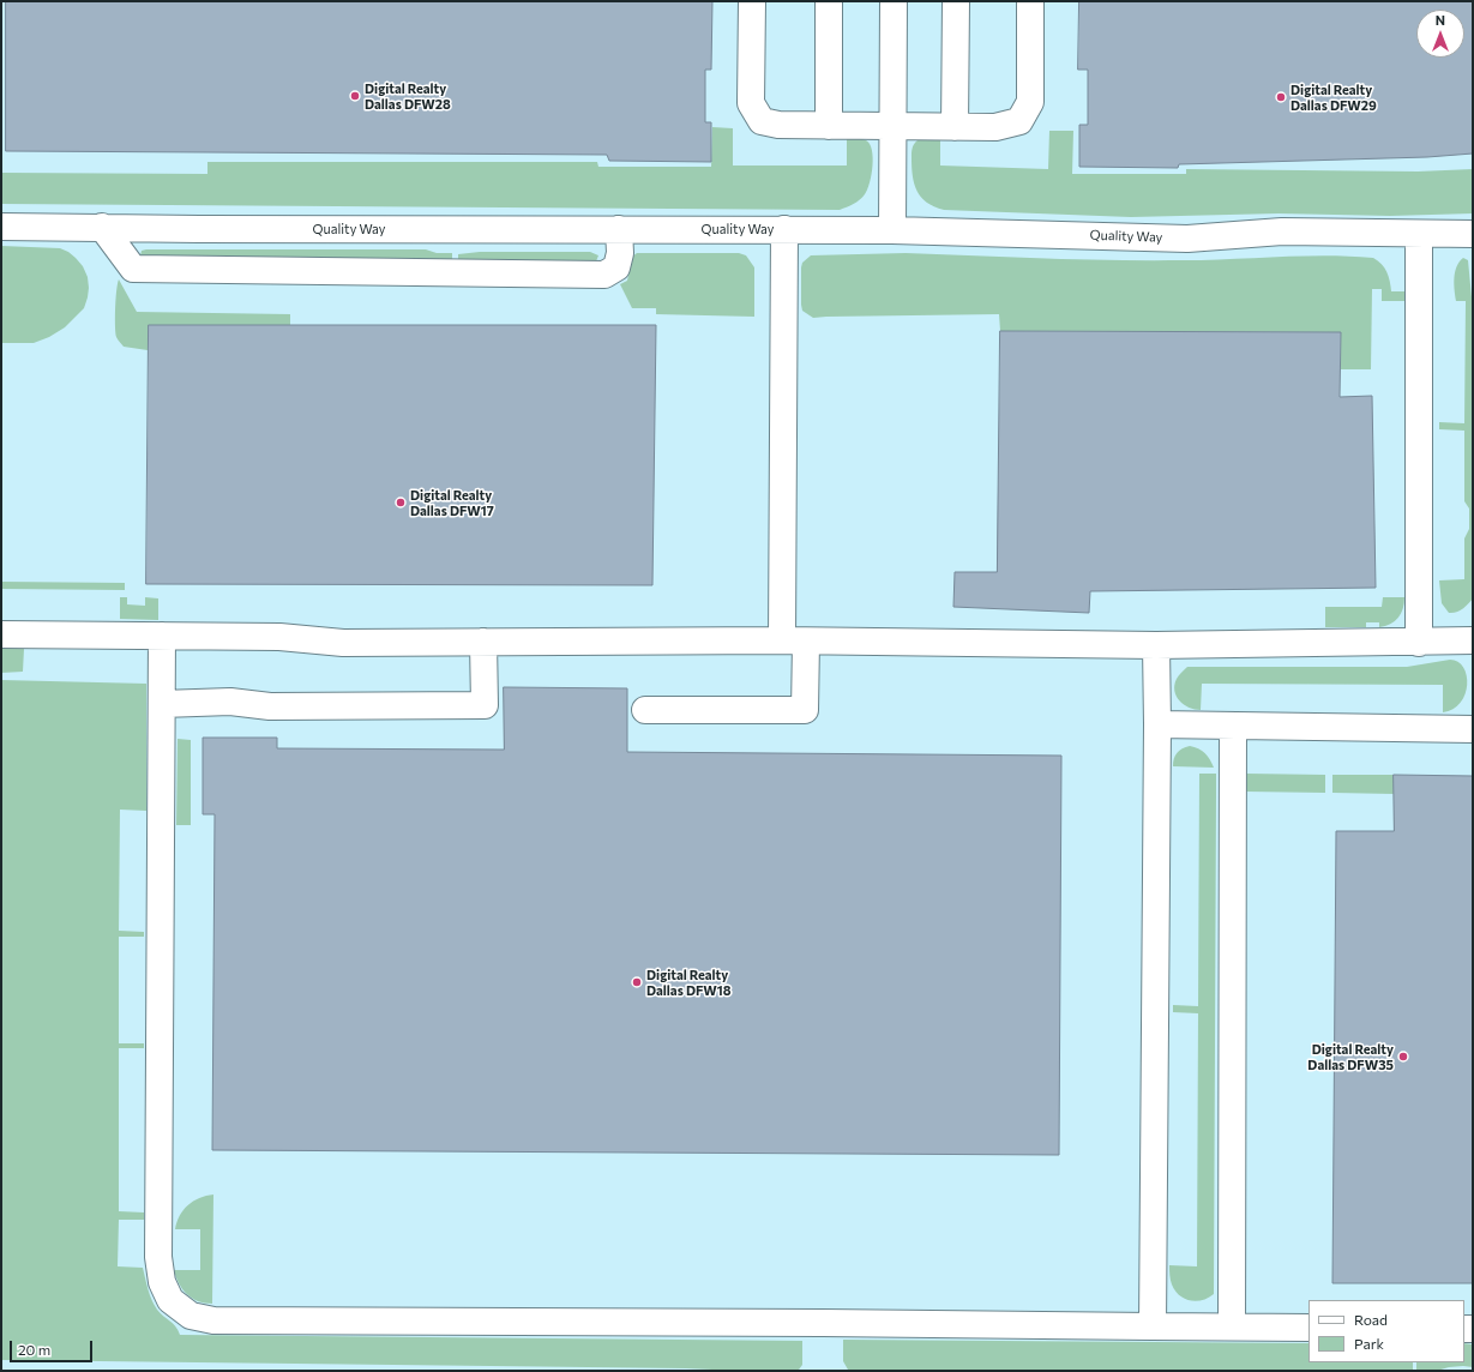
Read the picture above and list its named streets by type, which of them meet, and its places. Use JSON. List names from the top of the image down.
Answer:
{
  "streets": {
    "street": ["Quality Way"]
  },
  "places": [
    "Digital Realty Dallas DFW28",
    "Digital Realty Dallas DFW29",
    "Digital Realty Dallas DFW17",
    "Digital Realty Dallas DFW18",
    "Digital Realty Dallas DFW35"
  ],
  "legend": ["Road", "Park"],
  "scale_bar": "20 m",
  "north": "top"
}
